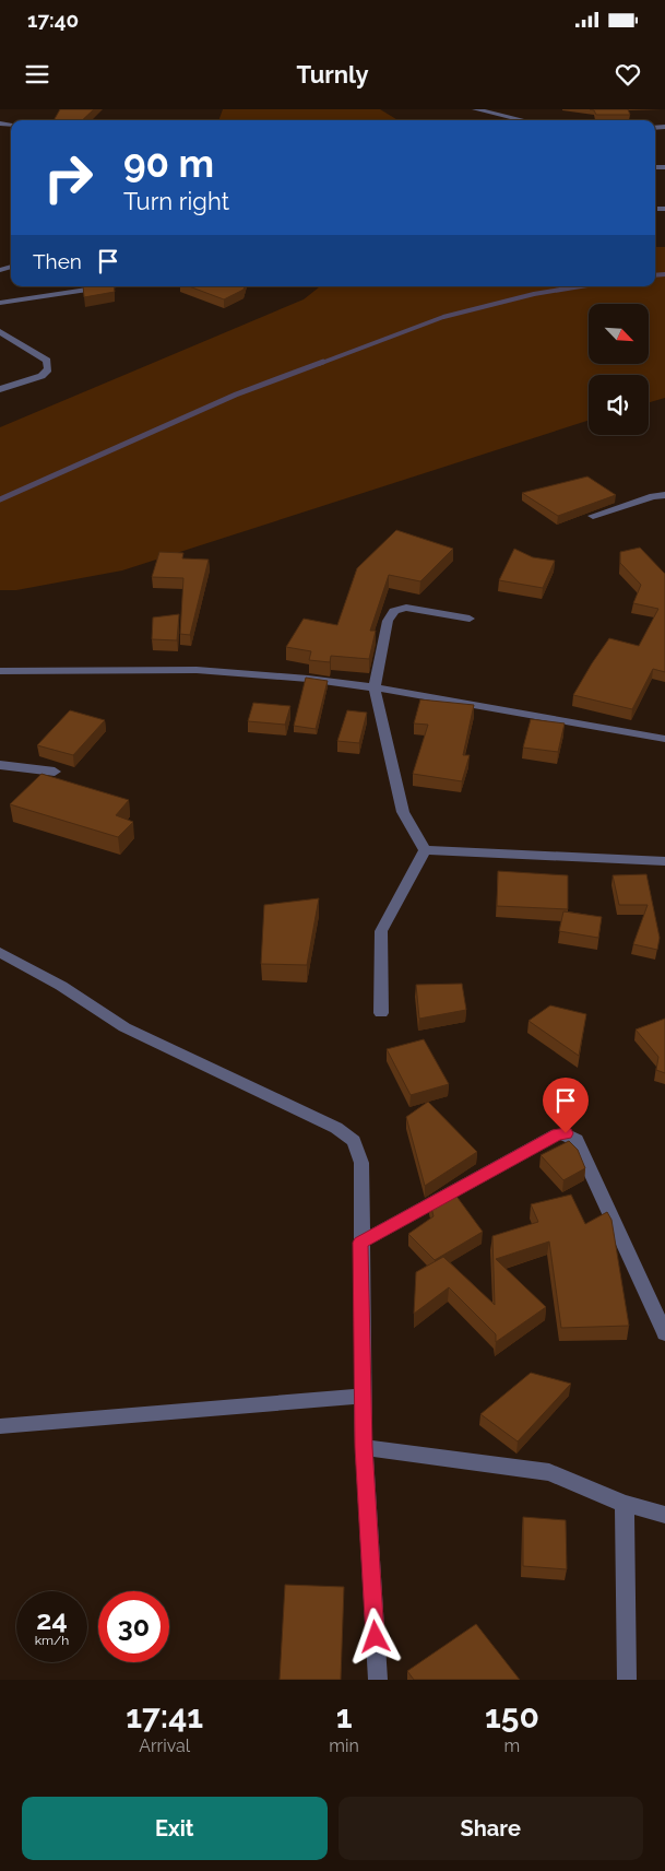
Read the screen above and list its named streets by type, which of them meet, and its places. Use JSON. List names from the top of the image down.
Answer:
{
  "north": "bottom right",
  "page": {
    "status": "17:40",
    "header": "Turnly",
    "turn": ["90 m", "Turn right"],
    "then": "Then",
    "speed": "24 km/h",
    "limit": "30",
    "eta": [
      "17:41",
      "Arrival",
      "1",
      "min",
      "150",
      "m"
    ],
    "buttons": ["Exit", "Share"]
  }
}
